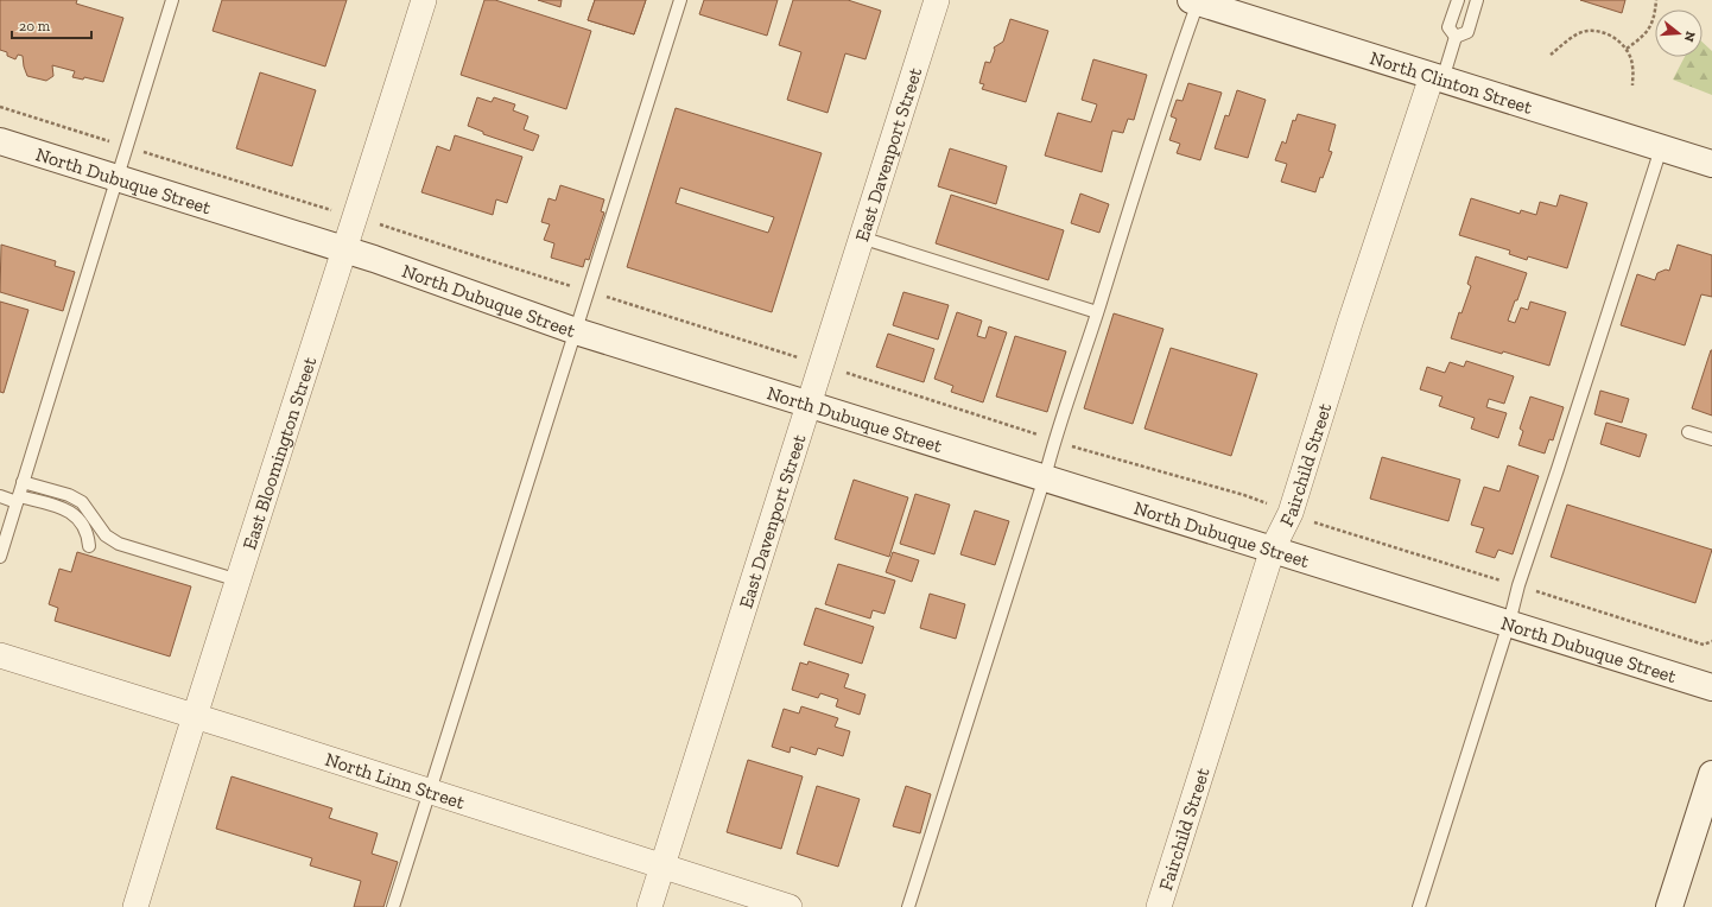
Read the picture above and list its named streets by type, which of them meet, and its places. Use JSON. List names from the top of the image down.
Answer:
{
  "streets": {
    "main road": ["North Clinton Street", "North Dubuque Street"],
    "street": [
      "East Davenport Street",
      "East Bloomington Street",
      "Fairchild Street",
      "North Linn Street"
    ]
  },
  "crossings": [
    ["North Clinton Street", "Fairchild Street"],
    ["East Davenport Street", "North Dubuque Street"],
    ["East Davenport Street", "North Linn Street"],
    ["North Dubuque Street", "East Bloomington Street"],
    ["North Dubuque Street", "Fairchild Street"],
    ["East Bloomington Street", "North Linn Street"]
  ],
  "scale_bar": "20 m",
  "north": "right"
}
